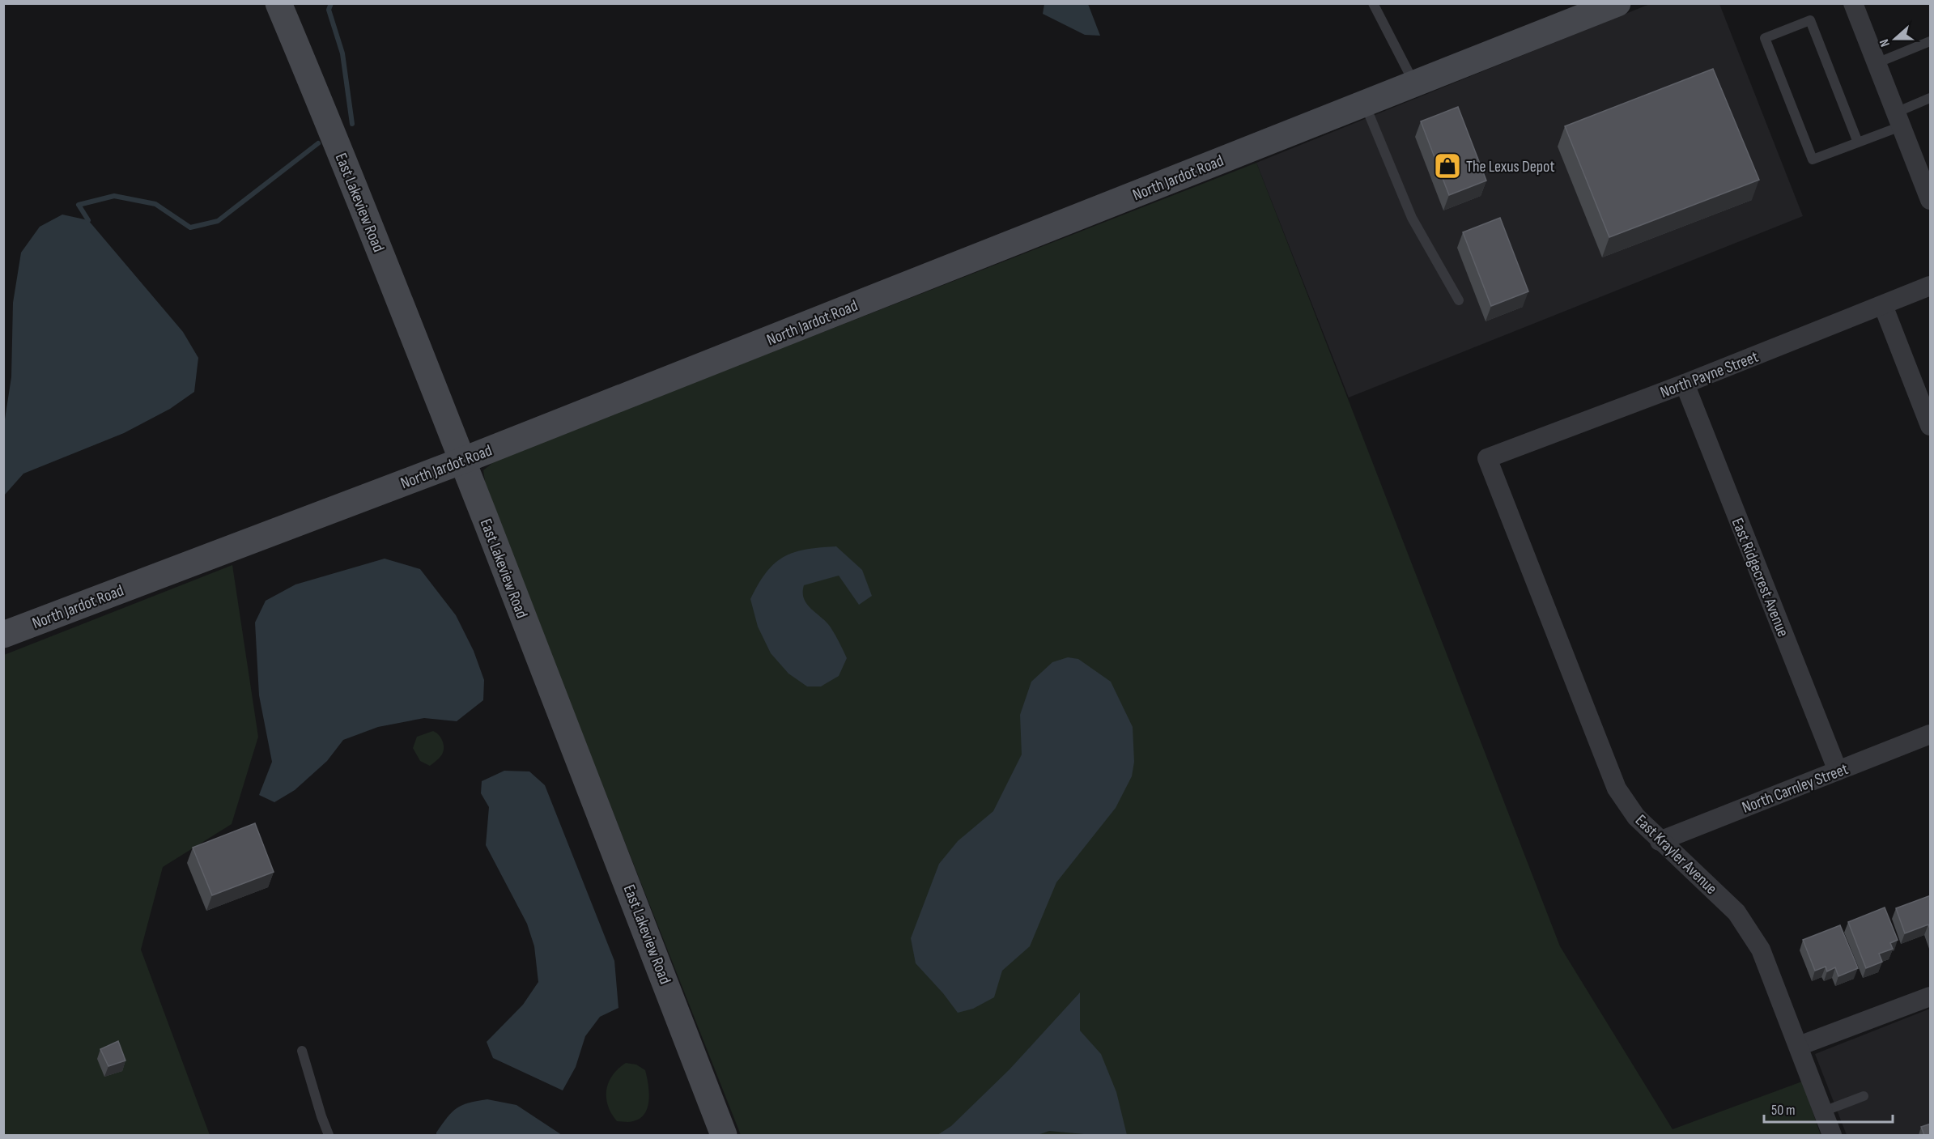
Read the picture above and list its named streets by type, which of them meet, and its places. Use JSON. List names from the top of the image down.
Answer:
{
  "streets": {
    "street": [
      "North Jardot Road",
      "East Lakeview Road",
      "North Payne Street",
      "East Ridgecrest Avenue",
      "North Carnley Street",
      "East Krayler Avenue"
    ]
  },
  "crossings": [
    ["North Jardot Road", "East Lakeview Road"],
    ["North Payne Street", "East Ridgecrest Avenue"],
    ["North Payne Street", "East Krayler Avenue"],
    ["East Ridgecrest Avenue", "North Carnley Street"],
    ["North Carnley Street", "East Krayler Avenue"]
  ],
  "places": {
    "shop": ["The Lexus Depot"]
  },
  "scale_bar": "50 m",
  "north": "left"
}
